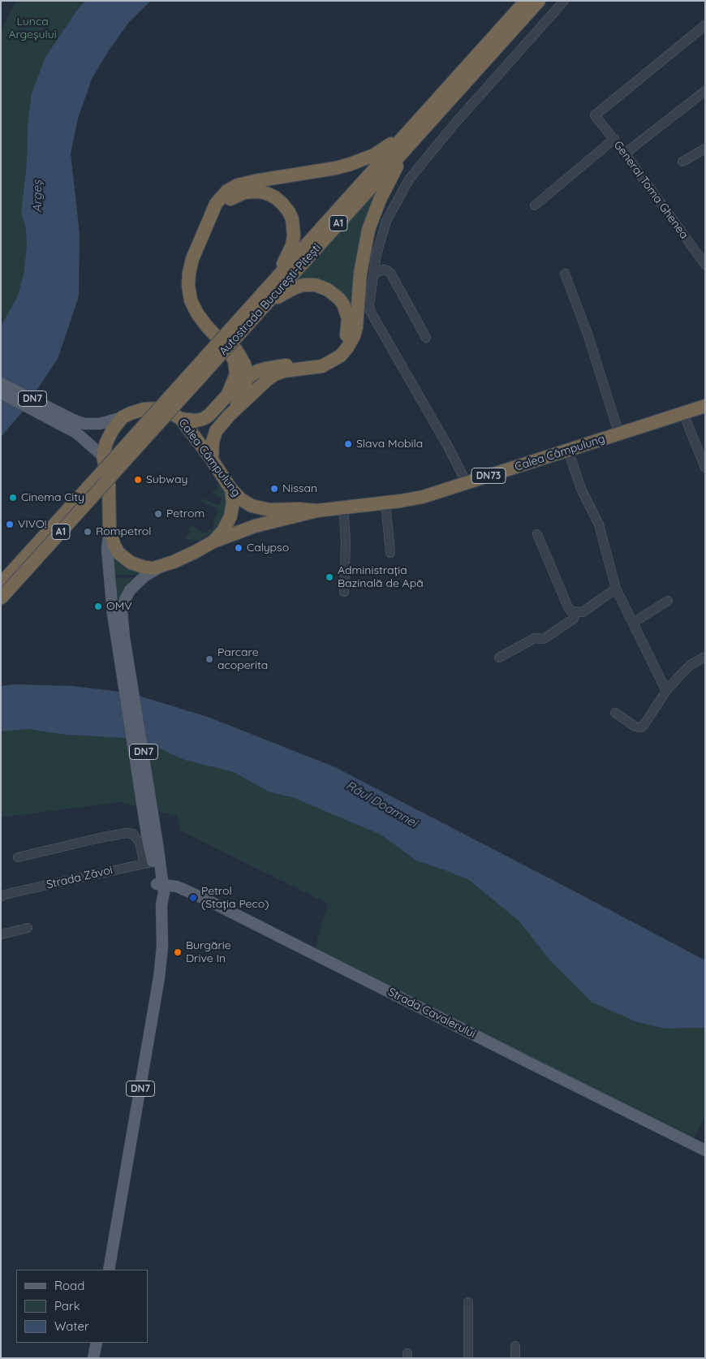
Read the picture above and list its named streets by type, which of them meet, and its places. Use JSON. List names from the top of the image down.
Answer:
{
  "streets": {
    "highway": [
      "A1",
      "Autostrada București-Pitești",
      "DN7",
      "Calea Câmpulung",
      "DN73"
    ],
    "main road": ["Strada Cavalerului"],
    "street": ["General Toma Ghenea", "Strada Zăvoi"]
  },
  "crossings": [
    ["DN7", "Calea Câmpulung"],
    ["DN7", "Strada Zăvoi"],
    ["DN7", "Strada Cavalerului"]
  ],
  "water": ["Argeș", "Râul Doamnei"],
  "parks": ["Lunca Argeșului"],
  "places": [
    "Slava Mobila",
    "Subway",
    "Nissan",
    "Cinema City",
    "Petrom",
    "VIVO!",
    "Rompetrol",
    "Calypso",
    "Administrația Bazinală de Apă",
    "OMV",
    "Parcare acoperita",
    "Petrol (Stația Peco)",
    "Burgărie Drive In"
  ],
  "legend": ["Road", "Park", "Water"]
}
